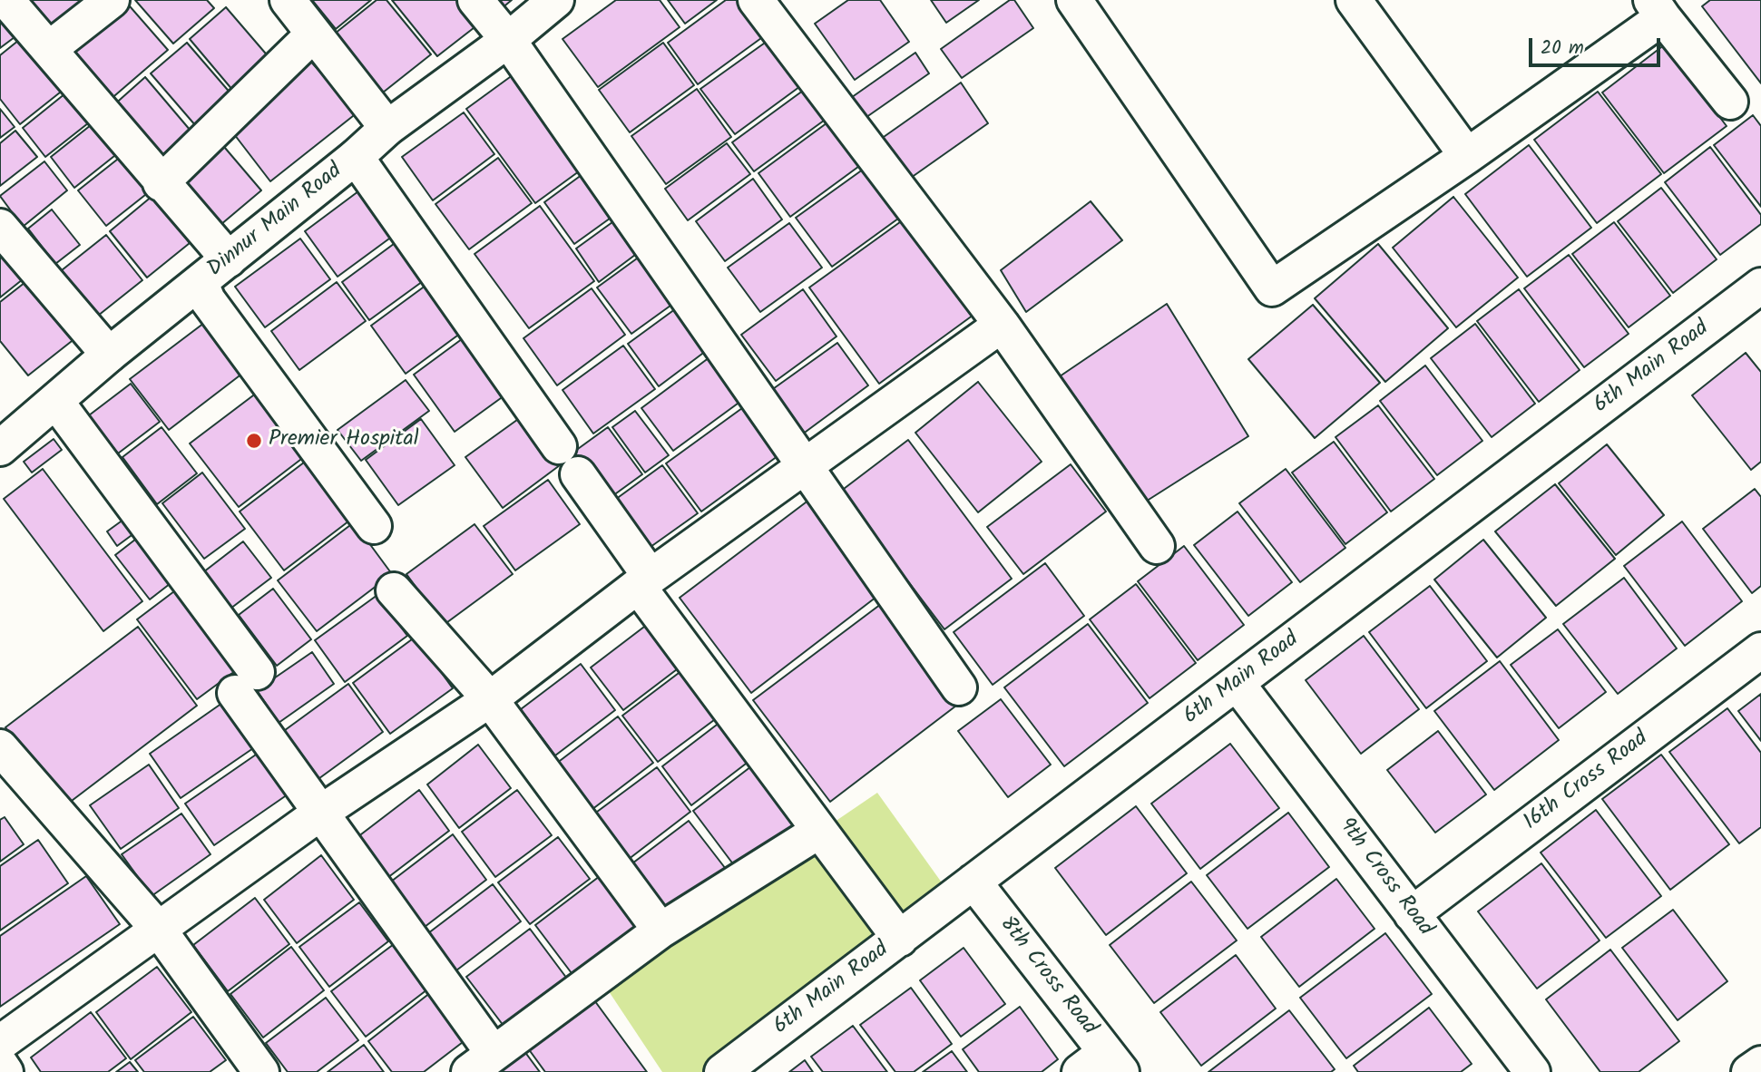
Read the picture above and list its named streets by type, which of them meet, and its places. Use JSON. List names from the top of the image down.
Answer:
{
  "streets": {
    "street": [
      "Dinnur Main Road",
      "6th Main Road",
      "16th Cross Road",
      "9th Cross Road",
      "8th Cross Road"
    ]
  },
  "crossings": [
    ["6th Main Road", "9th Cross Road"],
    ["6th Main Road", "8th Cross Road"],
    ["16th Cross Road", "9th Cross Road"]
  ],
  "places": ["Premier Hospital"],
  "scale_bar": "20 m"
}
